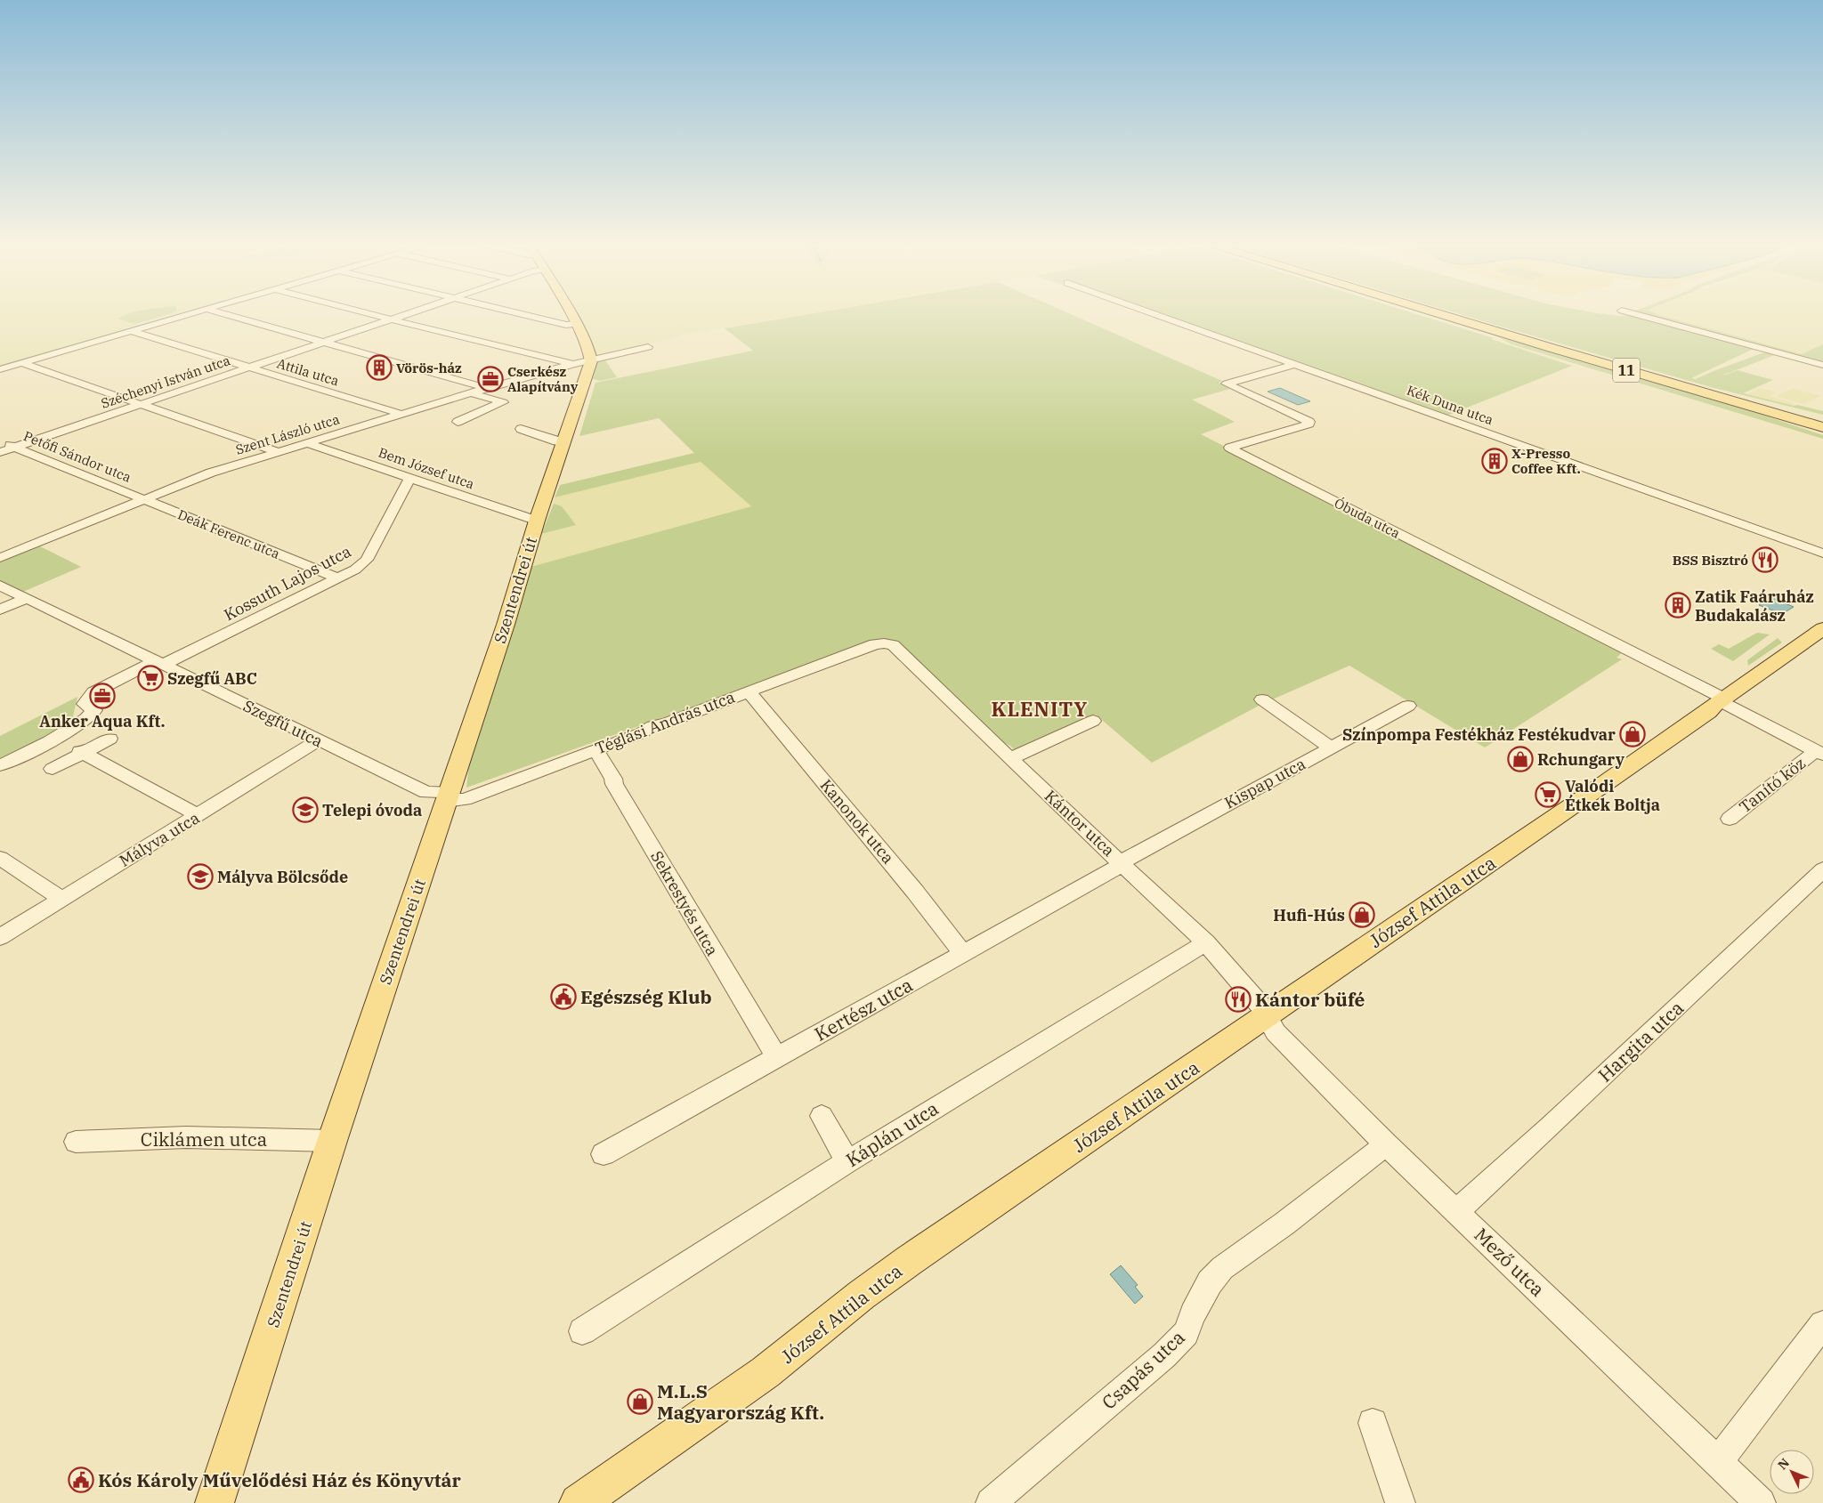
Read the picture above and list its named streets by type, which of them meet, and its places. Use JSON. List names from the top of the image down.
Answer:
{
  "streets": {
    "main road": ["11", "Szentendrei út", "József Attila utca"],
    "street": [
      "Attila utca",
      "Széchenyi István utca",
      "Kék Duna utca",
      "Szent László utca",
      "Petőfi Sándor utca",
      "Bem József utca",
      "Óbuda utca",
      "Deák Ferenc utca",
      "Kossuth Lajos utca",
      "Téglási András utca",
      "Szegfű utca",
      "Kispap utca",
      "Tanító köz",
      "Kanonok utca",
      "Kántor utca",
      "Mályva utca",
      "Sekrestyés utca",
      "Kertész utca",
      "Hargita utca",
      "Káplán utca",
      "Ciklámen utca",
      "Mező utca",
      "Csapás utca"
    ]
  },
  "crossings": [
    ["Attila utca", "Széchenyi István utca"],
    ["Attila utca", "Szent László utca"],
    ["Széchenyi István utca", "Petőfi Sándor utca"],
    ["Kék Duna utca", "Óbuda utca"],
    ["Szent László utca", "Petőfi Sándor utca"],
    ["Szent László utca", "Bem József utca"],
    ["Szent László utca", "Deák Ferenc utca"],
    ["Szent László utca", "Szentendrei út"],
    ["Petőfi Sándor utca", "Deák Ferenc utca"],
    ["Bem József utca", "Kossuth Lajos utca"],
    ["Bem József utca", "Szentendrei út"],
    ["Óbuda utca", "József Attila utca"],
    ["Deák Ferenc utca", "Kossuth Lajos utca"],
    ["Kossuth Lajos utca", "Szegfű utca"],
    ["Szentendrei út", "Téglási András utca"],
    ["Szentendrei út", "Szegfű utca"],
    ["Szentendrei út", "Ciklámen utca"],
    ["Téglási András utca", "Szegfű utca"],
    ["Téglási András utca", "Kanonok utca"],
    ["Téglási András utca", "Kántor utca"],
    ["Téglási András utca", "Sekrestyés utca"],
    ["Szegfű utca", "Mályva utca"],
    ["Kispap utca", "Kántor utca"],
    ["Kispap utca", "Kertész utca"],
    ["Kanonok utca", "Kertész utca"],
    ["Kántor utca", "József Attila utca"],
    ["Kántor utca", "Kertész utca"],
    ["Kántor utca", "Káplán utca"],
    ["Kántor utca", "Mező utca"],
    ["József Attila utca", "Mező utca"],
    ["Sekrestyés utca", "Kertész utca"],
    ["Hargita utca", "Mező utca"],
    ["Mező utca", "Csapás utca"]
  ],
  "districts": ["KLENITY"],
  "places": {
    "building": ["Vörös-ház", "X-Presso Coffee Kft.", "Zatik Faáruház Budakalász"],
    "office": ["Cserkész Alapítvány", "Anker Aqua Kft."],
    "restaurant": ["BSS Bisztró", "Kántor büfé"],
    "supermarket": ["Szegfű ABC", "Valódi Étkek Boltja"],
    "shop": [
      "Színpompa Festékház Festékudvar",
      "Rchungary",
      "Hufi-Hús",
      "M.L.S Magyarország Kft."
    ],
    "school or university": ["Telepi óvoda", "Mályva Bölcsőde"],
    "public building": ["Egészség Klub", "Kós Károly Művelődési Ház és Könyvtár"]
  },
  "north": "top left"
}
